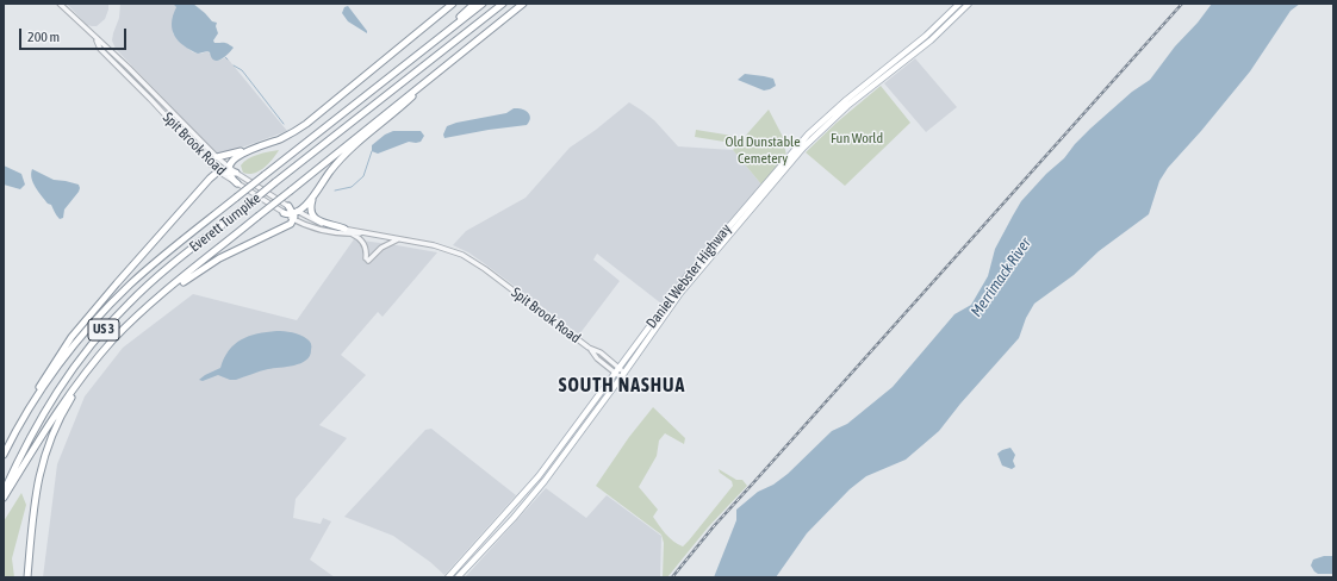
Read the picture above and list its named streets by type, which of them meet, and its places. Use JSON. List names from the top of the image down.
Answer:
{
  "streets": {
    "highway": ["Everett Turnpike", "US 3"],
    "main road": ["Daniel Webster Highway"],
    "street": ["Spit Brook Road"]
  },
  "crossings": [
    ["Spit Brook Road", "Daniel Webster Highway"]
  ],
  "districts": ["SOUTH NASHUA"],
  "water": ["Merrimack River"],
  "parks": ["Fun World", "Old Dunstable Cemetery"],
  "scale_bar": "200 m"
}
